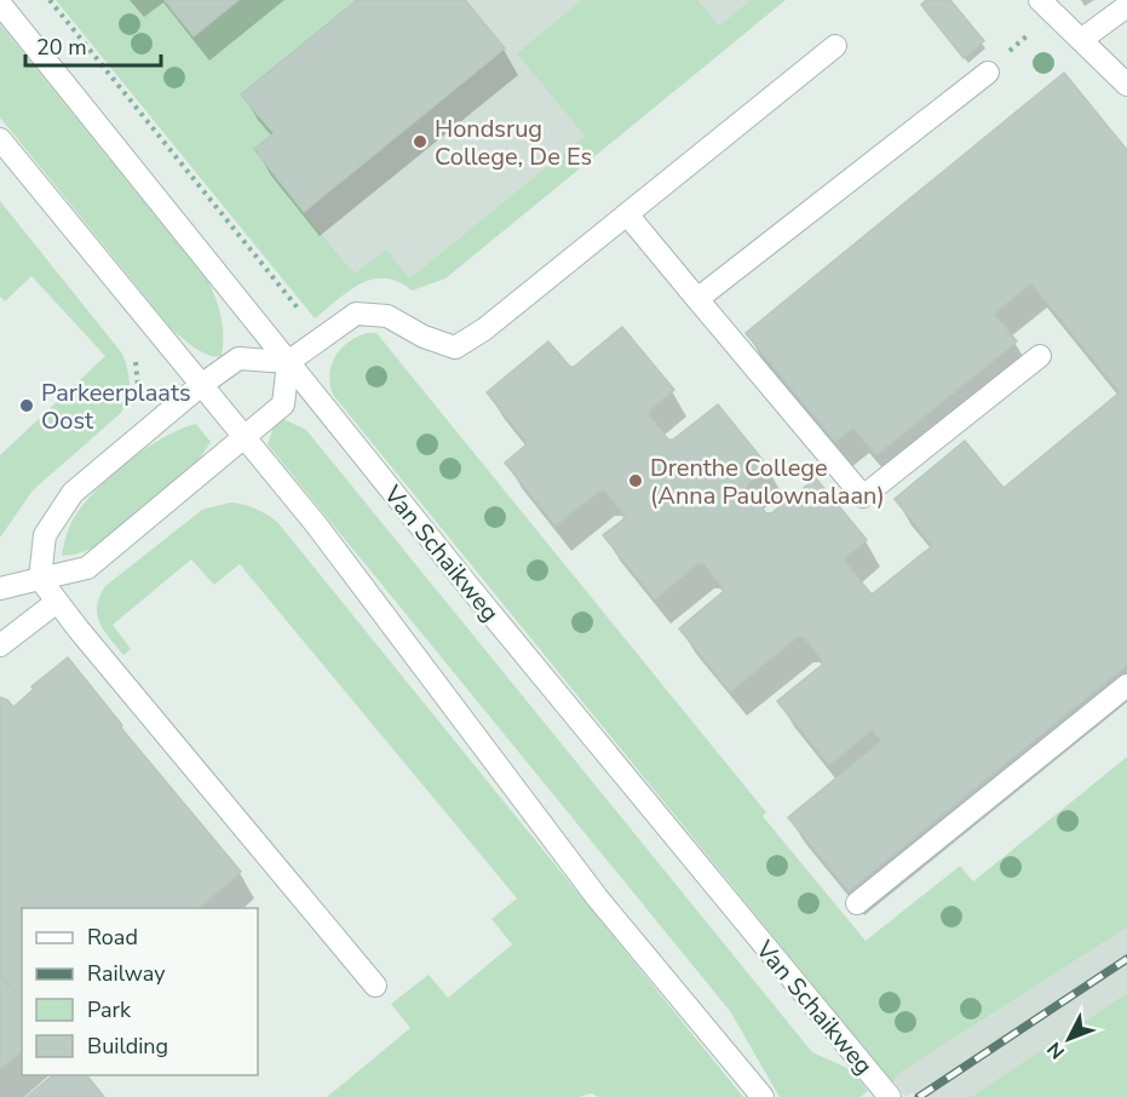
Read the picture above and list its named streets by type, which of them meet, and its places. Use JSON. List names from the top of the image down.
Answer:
{
  "streets": {
    "street": ["Van Schaikweg"]
  },
  "places": ["Hondsrug College, De Es", "Parkeerplaats Oost", "Drenthe College (Anna Paulownalaan)"],
  "legend": [
    "Road",
    "Railway",
    "Park",
    "Building"
  ],
  "scale_bar": "20 m",
  "north": "bottom left"
}
